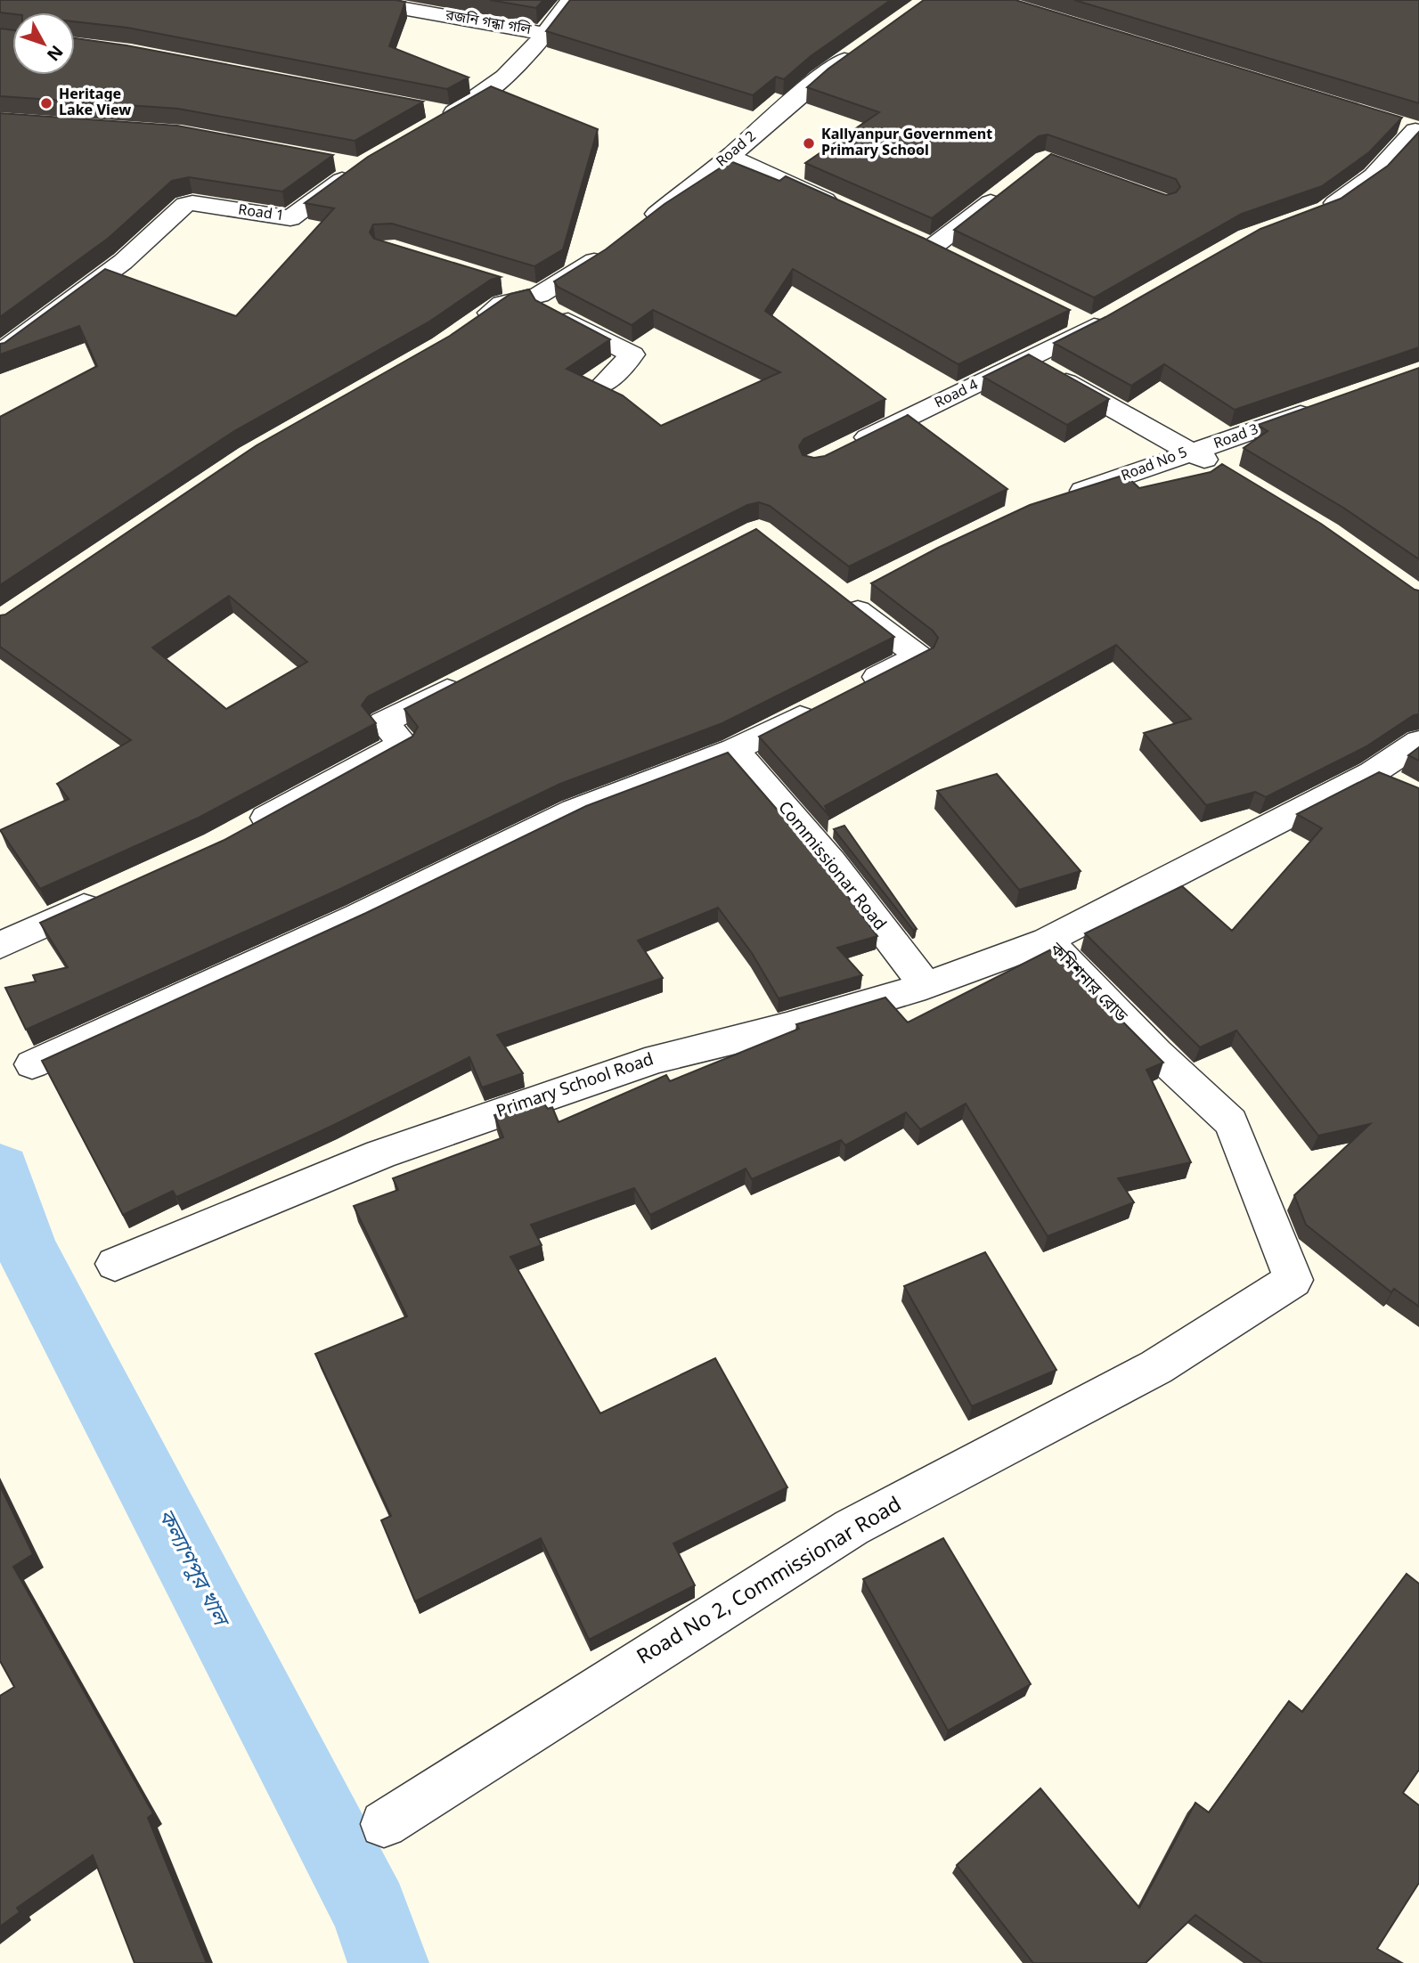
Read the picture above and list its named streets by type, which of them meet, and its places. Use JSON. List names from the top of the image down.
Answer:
{
  "streets": {
    "street": [
      "রজনি গন্ধা গলি",
      "Road 2",
      "Road 1",
      "Road 4",
      "Road 3",
      "Road No 5",
      "Commissionar Road",
      "কমিশনার রোড",
      "Primary School Road",
      "Road No 2, Commissionar Road"
    ]
  },
  "crossings": [
    ["Road 4", "Road No 5"],
    ["Road 3", "Road No 5"],
    ["Commissionar Road", "Primary School Road"],
    ["কমিশনার রোড", "Primary School Road"],
    ["কমিশনার রোড", "Road No 2, Commissionar Road"]
  ],
  "water": ["কল্যাণপুর খাল"],
  "places": ["Heritage Lake View", "Kallyanpur Government Primary School"],
  "north": "bottom right"
}
